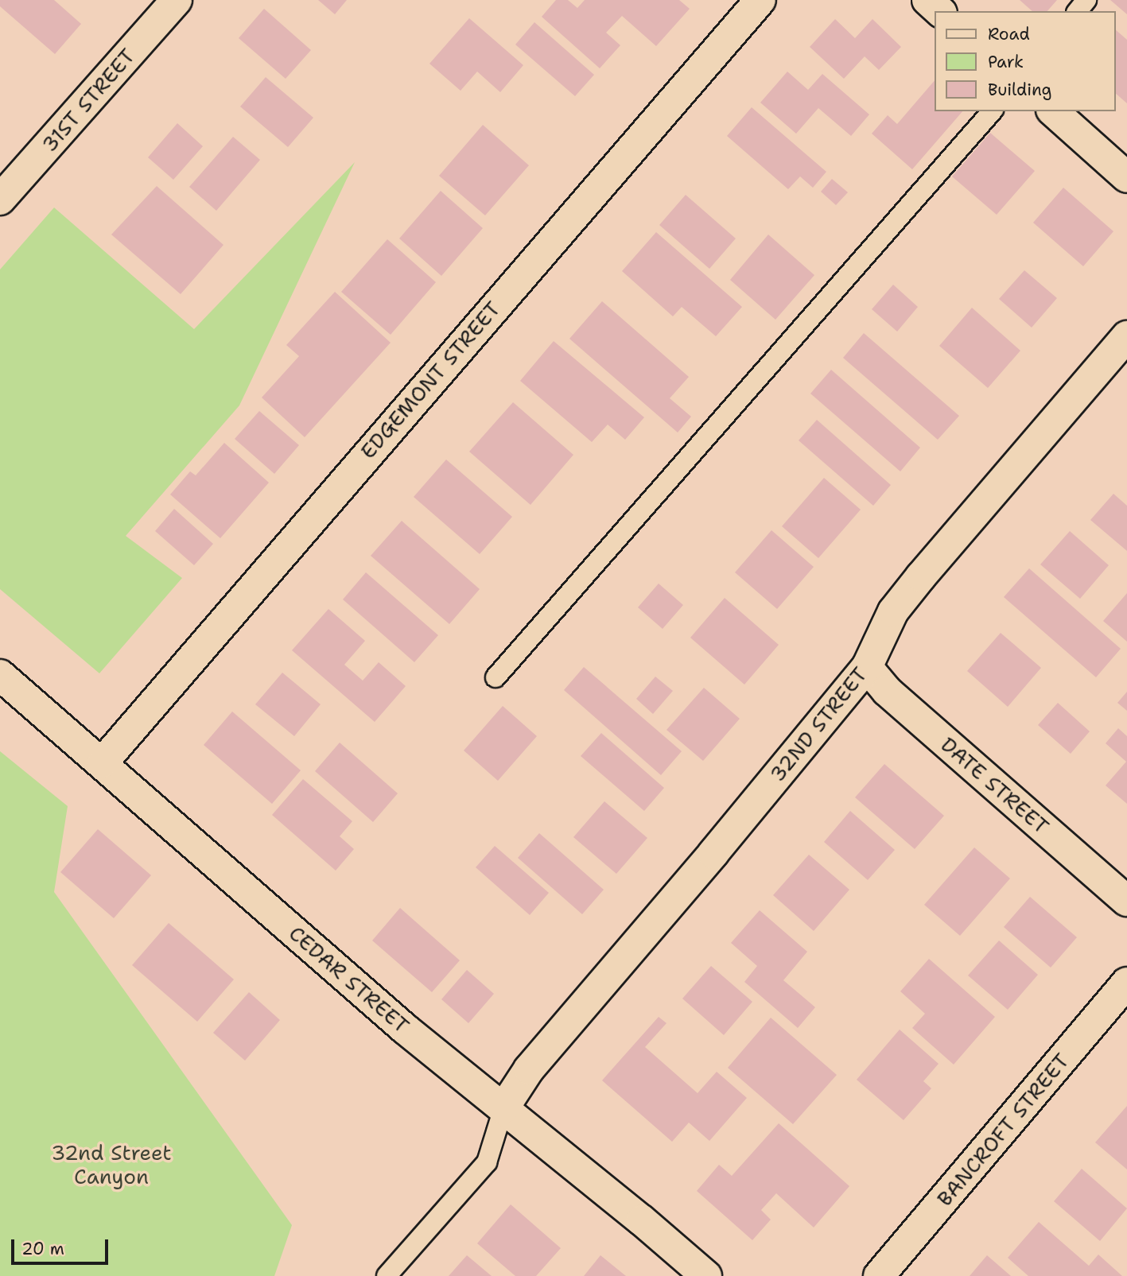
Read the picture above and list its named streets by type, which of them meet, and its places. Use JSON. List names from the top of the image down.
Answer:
{
  "streets": {
    "street": [
      "31ST STREET",
      "EDGEMONT STREET",
      "32ND STREET",
      "DATE STREET",
      "CEDAR STREET",
      "BANCROFT STREET"
    ]
  },
  "crossings": [
    ["EDGEMONT STREET", "CEDAR STREET"],
    ["32ND STREET", "DATE STREET"],
    ["32ND STREET", "CEDAR STREET"]
  ],
  "parks": ["32nd Street Canyon"],
  "legend": ["Road", "Park", "Building"],
  "scale_bar": "20 m"
}
